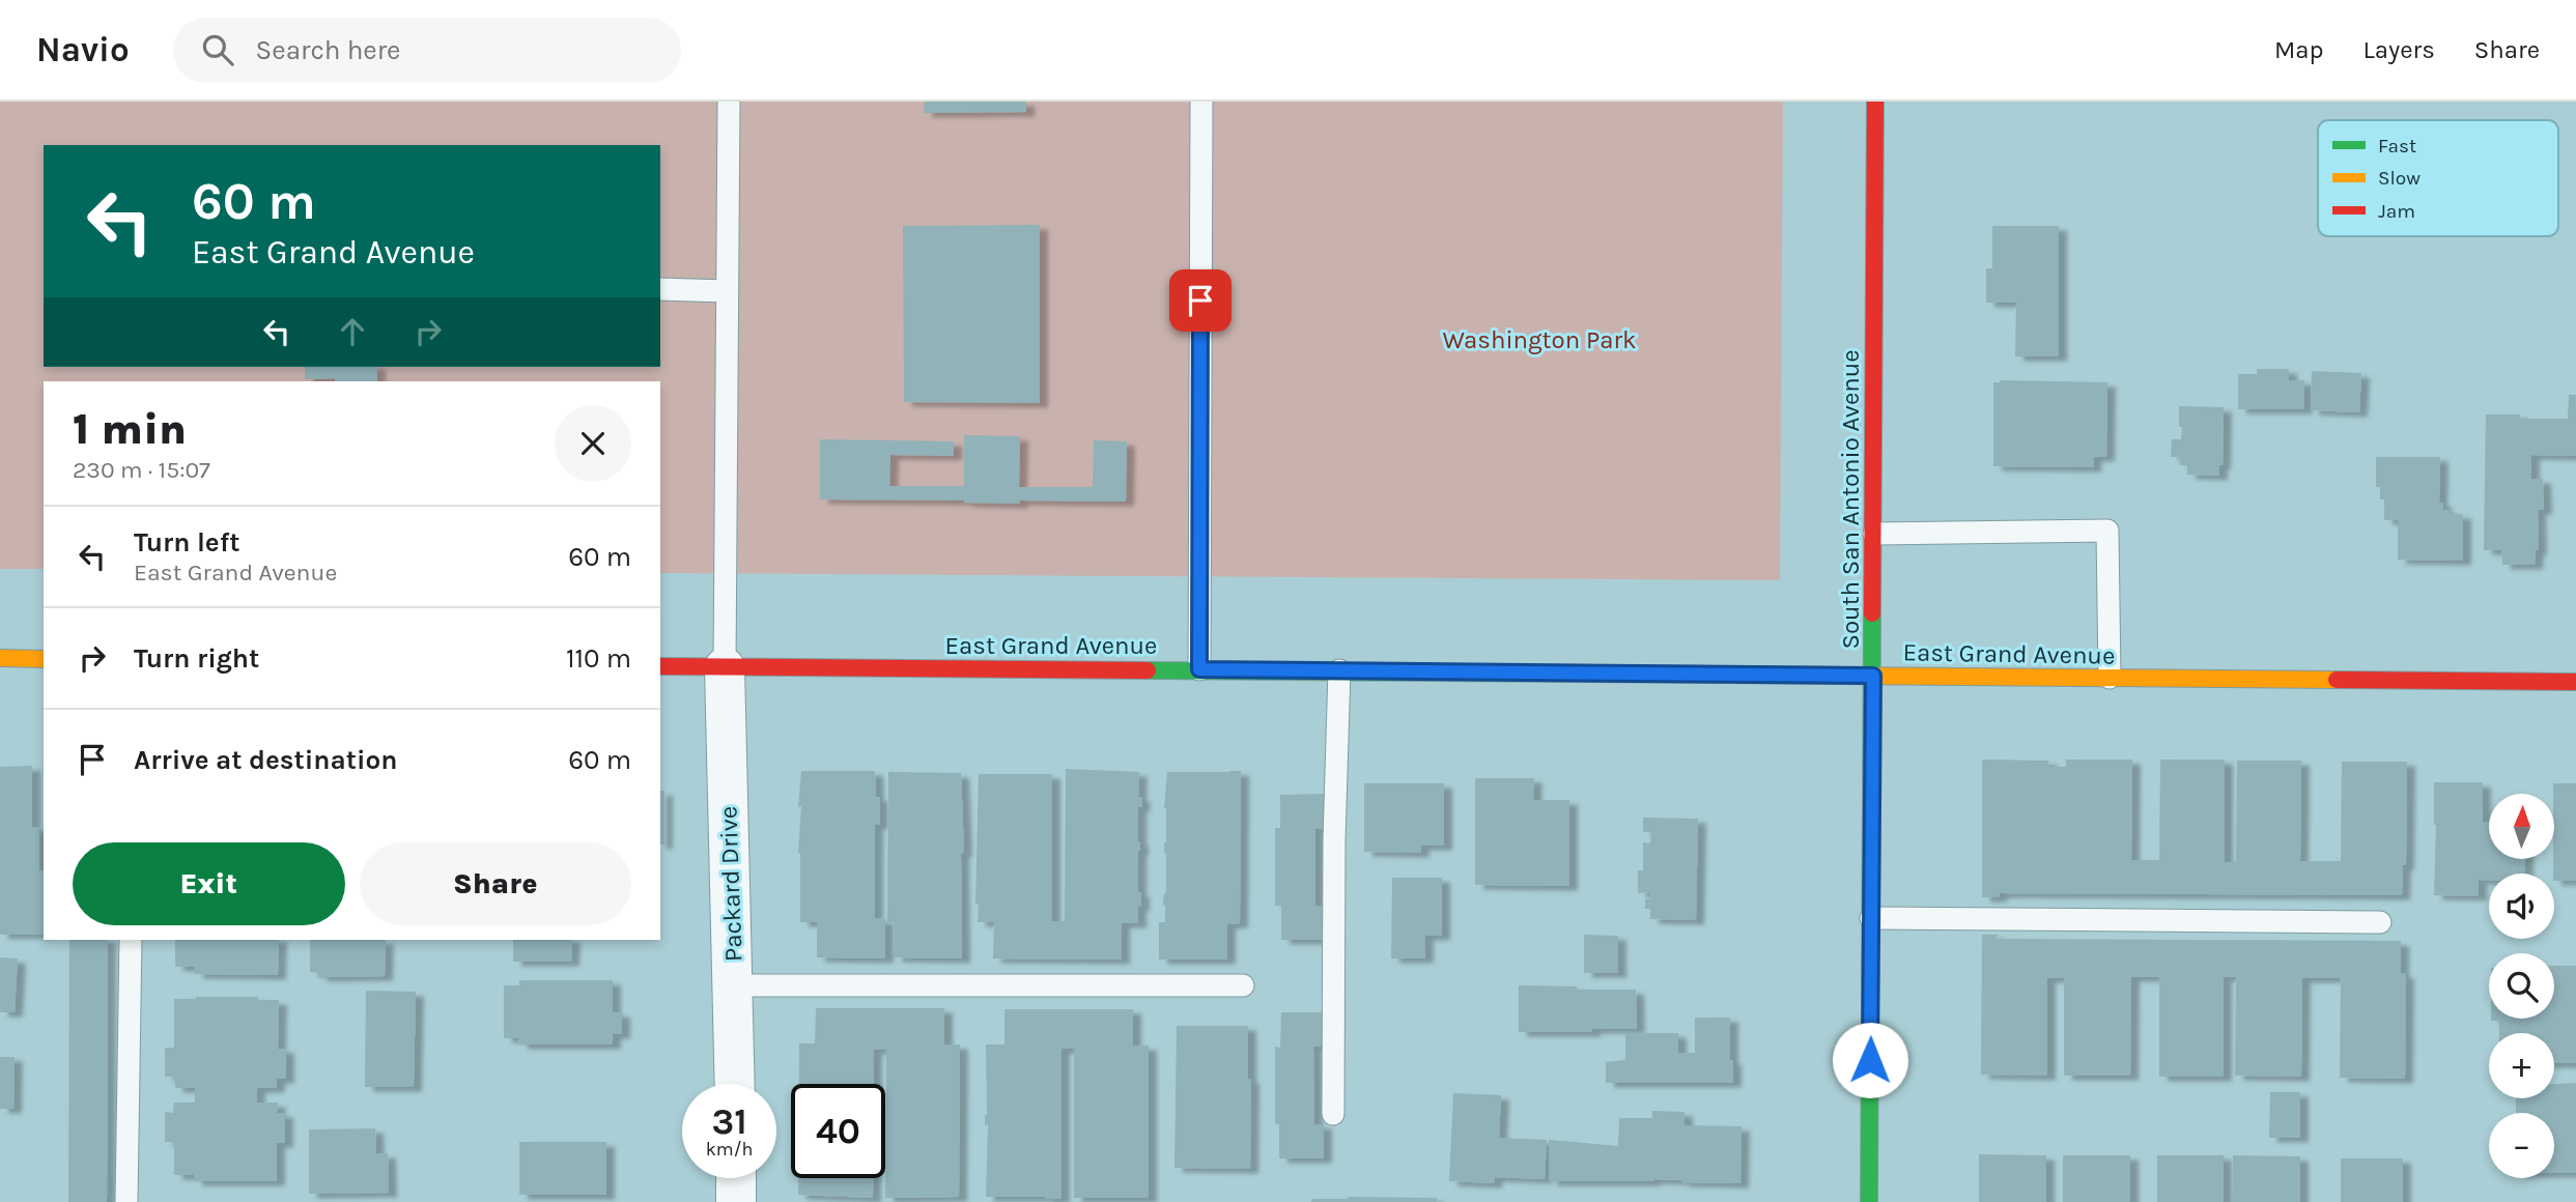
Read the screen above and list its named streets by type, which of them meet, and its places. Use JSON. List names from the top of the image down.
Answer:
{
  "streets": {
    "street": ["South San Antonio Avenue", "East Grand Avenue", "Packard Drive"]
  },
  "crossings": [
    ["South San Antonio Avenue", "East Grand Avenue"],
    ["East Grand Avenue", "Packard Drive"]
  ],
  "parks": ["Washington Park"],
  "legend": ["Fast", "Slow", "Jam"],
  "north": "top",
  "page": {
    "header": "Navio",
    "search": "Search here",
    "nav": ["Map", "Layers", "Share"],
    "turn": ["60 m", "East Grand Avenue"],
    "heading": ["1 min", "230 m · 15:07"],
    "list": [
      {
        "name": "Turn left",
        "note": "East Grand Avenue",
        "value": "60 m"
      },
      {
        "name": "Turn right",
        "value": "110 m"
      },
      {
        "name": "Arrive at destination",
        "value": "60 m"
      }
    ],
    "map_buttons": ["+", "−"],
    "buttons": ["Exit", "Share"],
    "speed": "31 km/h",
    "limit": "40"
  }
}
